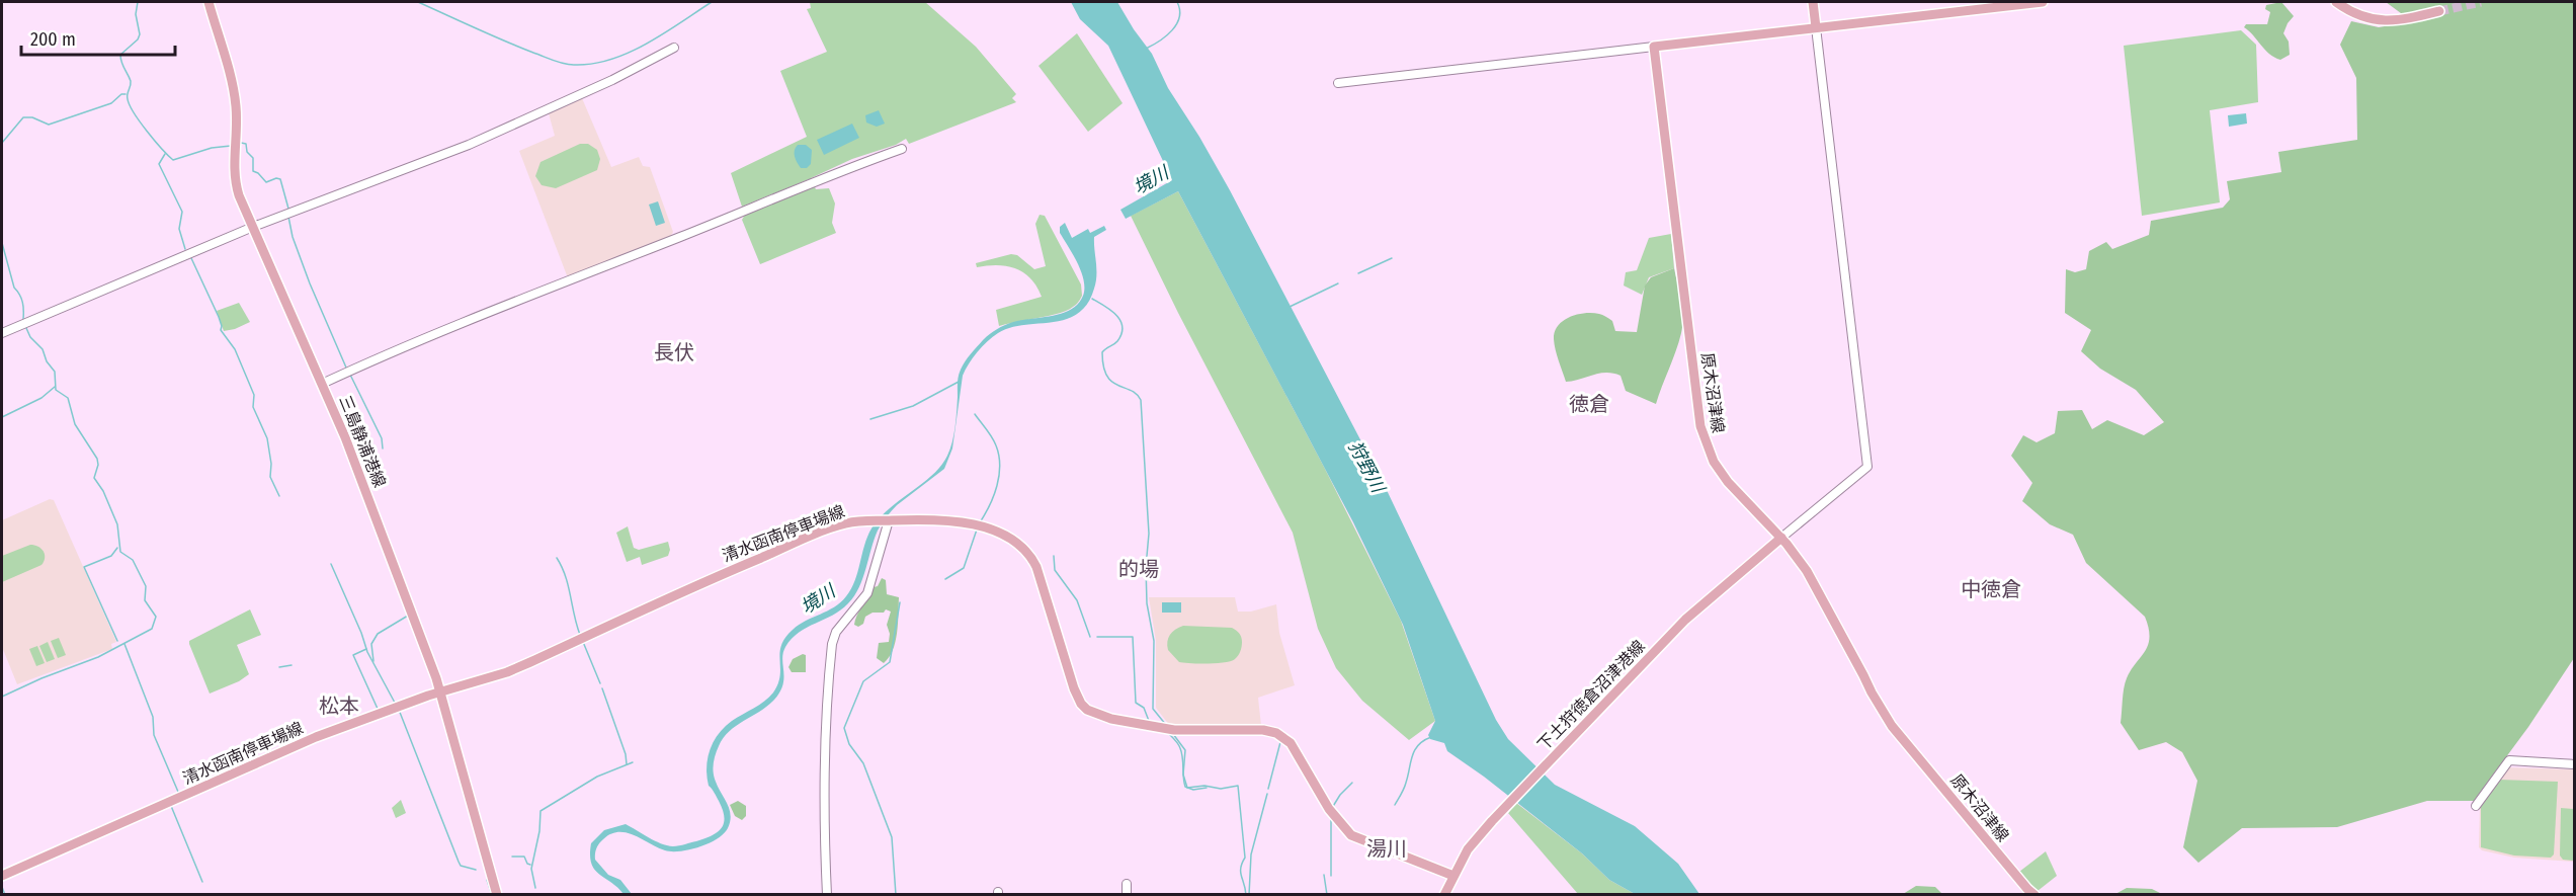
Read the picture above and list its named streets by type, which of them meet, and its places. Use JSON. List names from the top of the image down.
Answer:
{
  "streets": {
    "main road": [
      "原木沼津線",
      "三島静浦港線",
      "清水函南停車場線",
      "下土狩徳倉沼津港線"
    ]
  },
  "crossings": [
    ["原木沼津線", "下土狩徳倉沼津港線"],
    ["三島静浦港線", "清水函南停車場線"],
    ["清水函南停車場線", "下土狩徳倉沼津港線"]
  ],
  "districts": [
    "長伏",
    "徳倉",
    "的場",
    "中徳倉",
    "松本",
    "湯川"
  ],
  "water": ["境川", "狩野川"],
  "scale_bar": "200 m"
}
